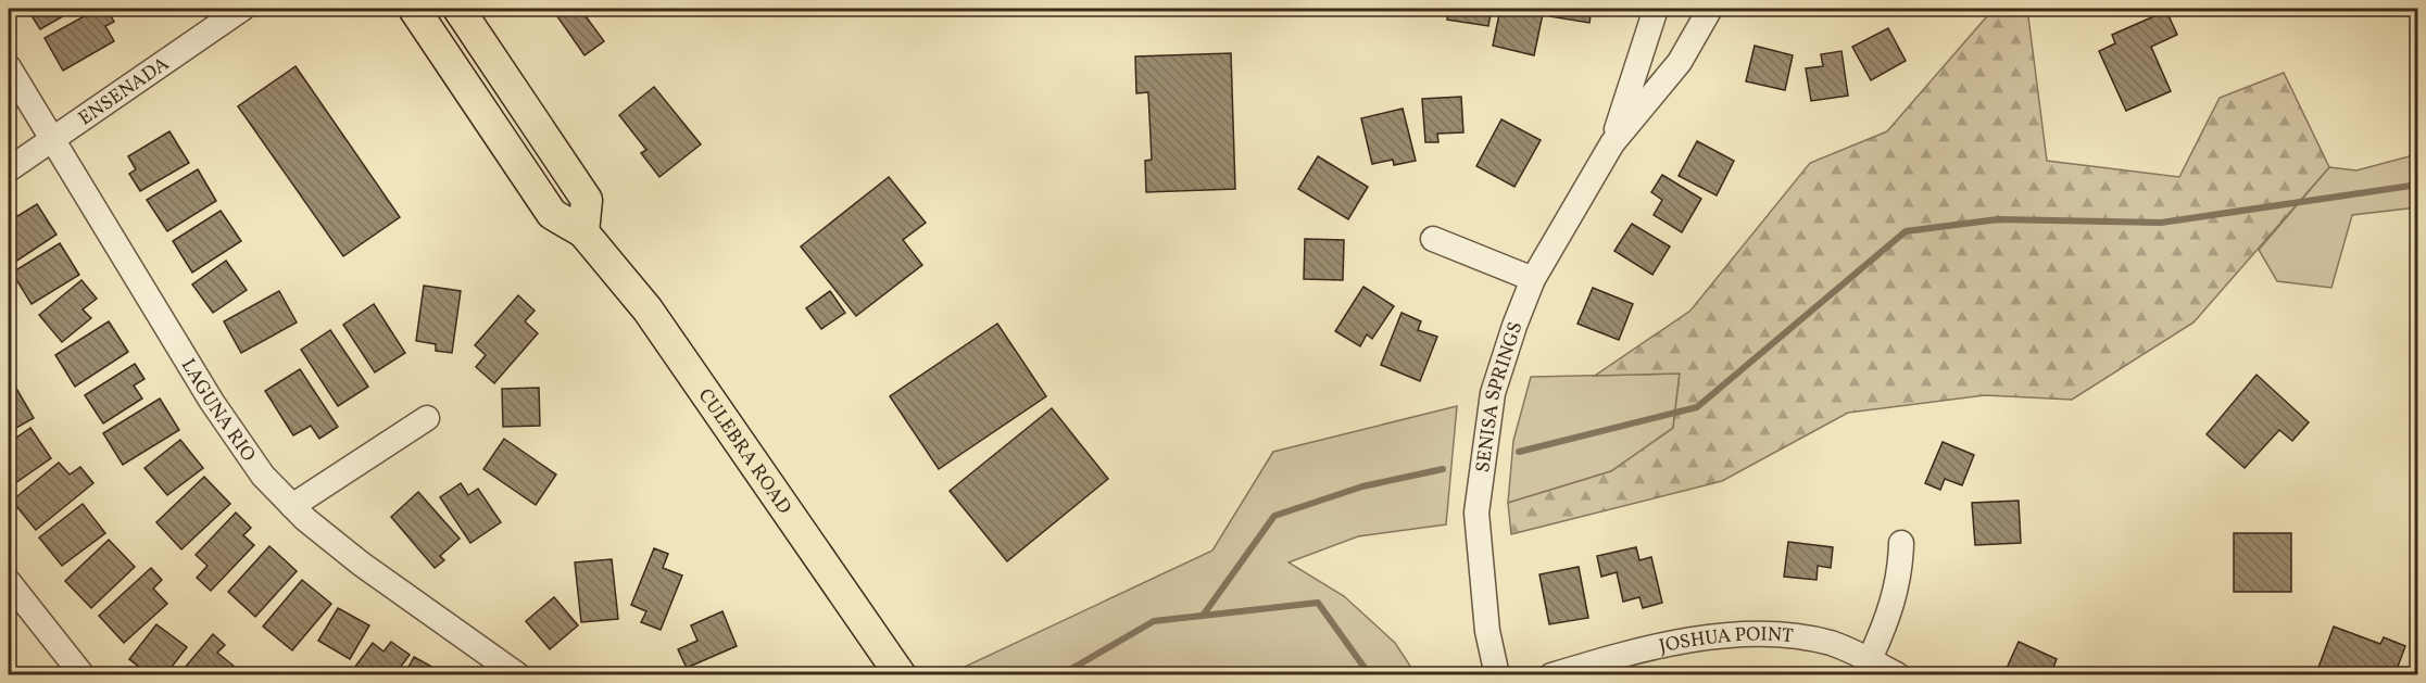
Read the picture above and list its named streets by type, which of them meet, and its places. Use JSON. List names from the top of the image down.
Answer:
{
  "streets": {
    "main road": ["CULEBRA ROAD"],
    "street": [
      "ENSENADA",
      "SENISA SPRINGS",
      "LAGUNA RIO",
      "JOSHUA POINT"
    ]
  },
  "crossings": [
    ["ENSENADA", "LAGUNA RIO"]
  ]
}
